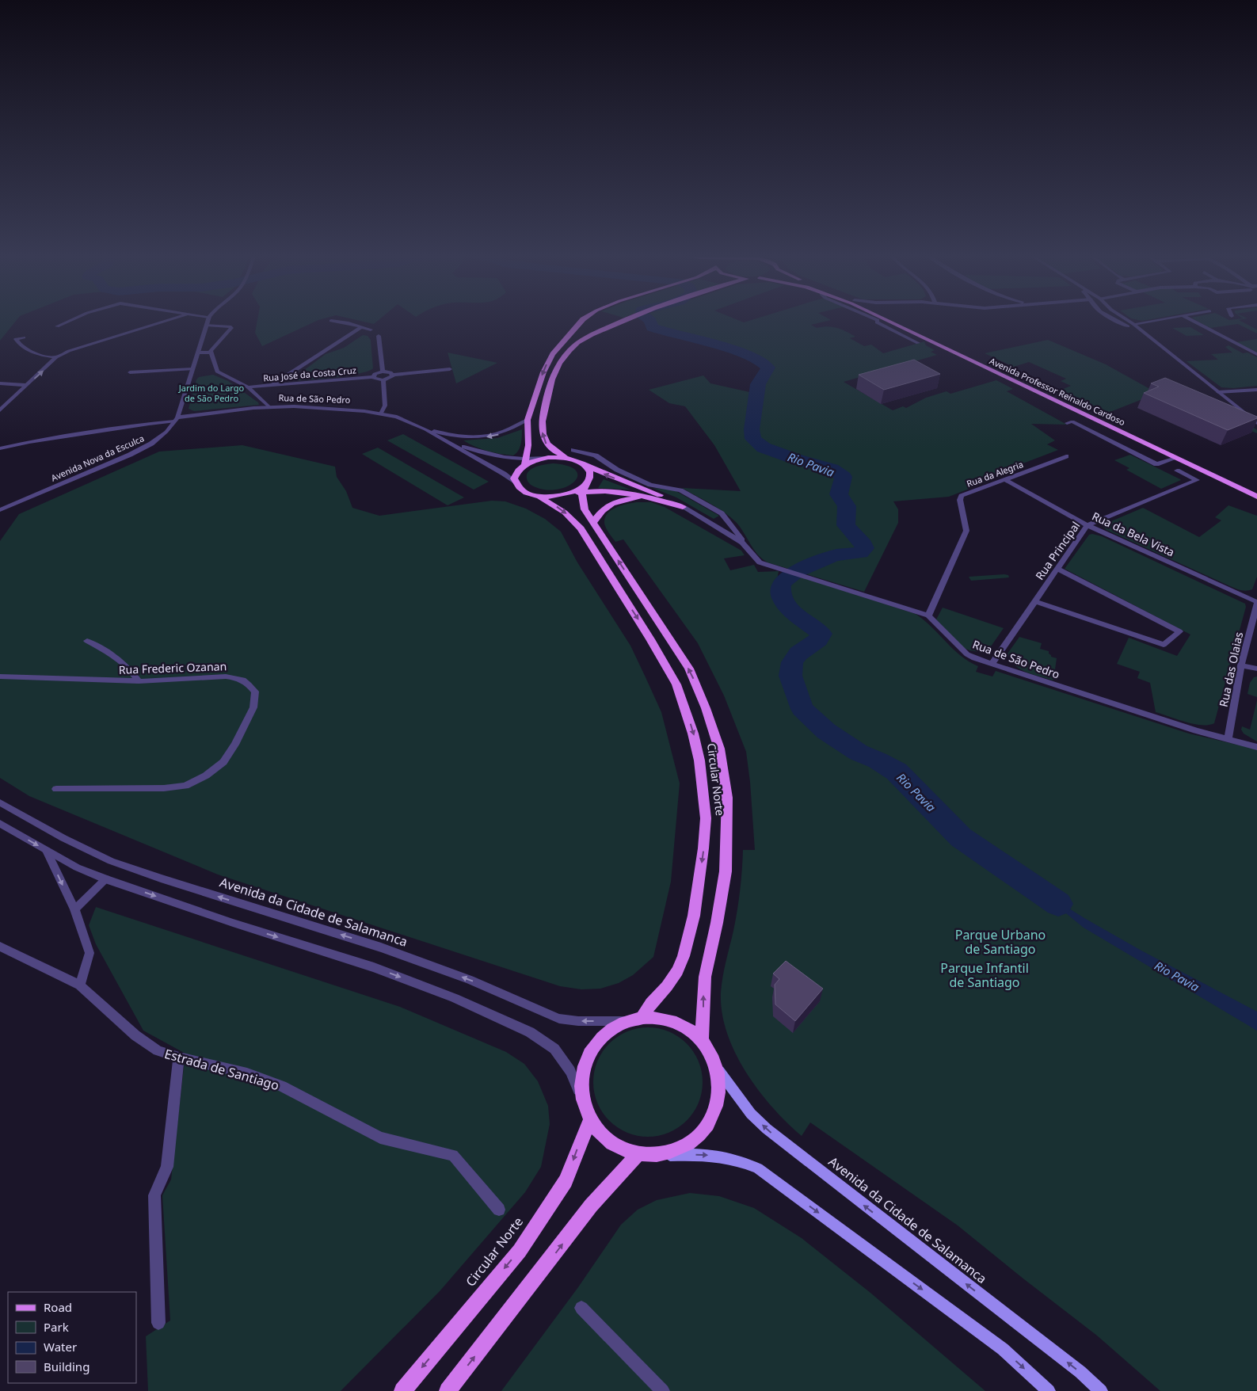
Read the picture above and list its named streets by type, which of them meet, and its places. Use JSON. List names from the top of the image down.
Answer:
{
  "streets": {
    "main road": ["Avenida Professor Reinaldo Cardoso", "Circular Norte", "Avenida da Cidade de Salamanca"],
    "street": [
      "Rua José da Costa Cruz",
      "Rua de São Pedro",
      "Avenida Nova da Esculca",
      "Rua da Alegria",
      "Rua da Bela Vista",
      "Rua Principal",
      "Rua Frederic Ozanan",
      "Rua das Olaias",
      "Estrada de Santiago"
    ]
  },
  "crossings": [
    ["Rua de São Pedro", "Avenida Nova da Esculca"],
    ["Rua de São Pedro", "Rua da Alegria"],
    ["Rua de São Pedro", "Rua Principal"],
    ["Rua de São Pedro", "Rua das Olaias"],
    ["Rua da Alegria", "Rua da Bela Vista"],
    ["Rua da Bela Vista", "Rua Principal"],
    ["Rua da Bela Vista", "Rua das Olaias"],
    ["Circular Norte", "Avenida da Cidade de Salamanca"]
  ],
  "water": ["Rio Pavia"],
  "parks": ["Jardim do Largo de São Pedro", "Parque Urbano de Santiago", "Parque Infantil de Santiago"],
  "legend": [
    "Road",
    "Park",
    "Water",
    "Building"
  ]
}
